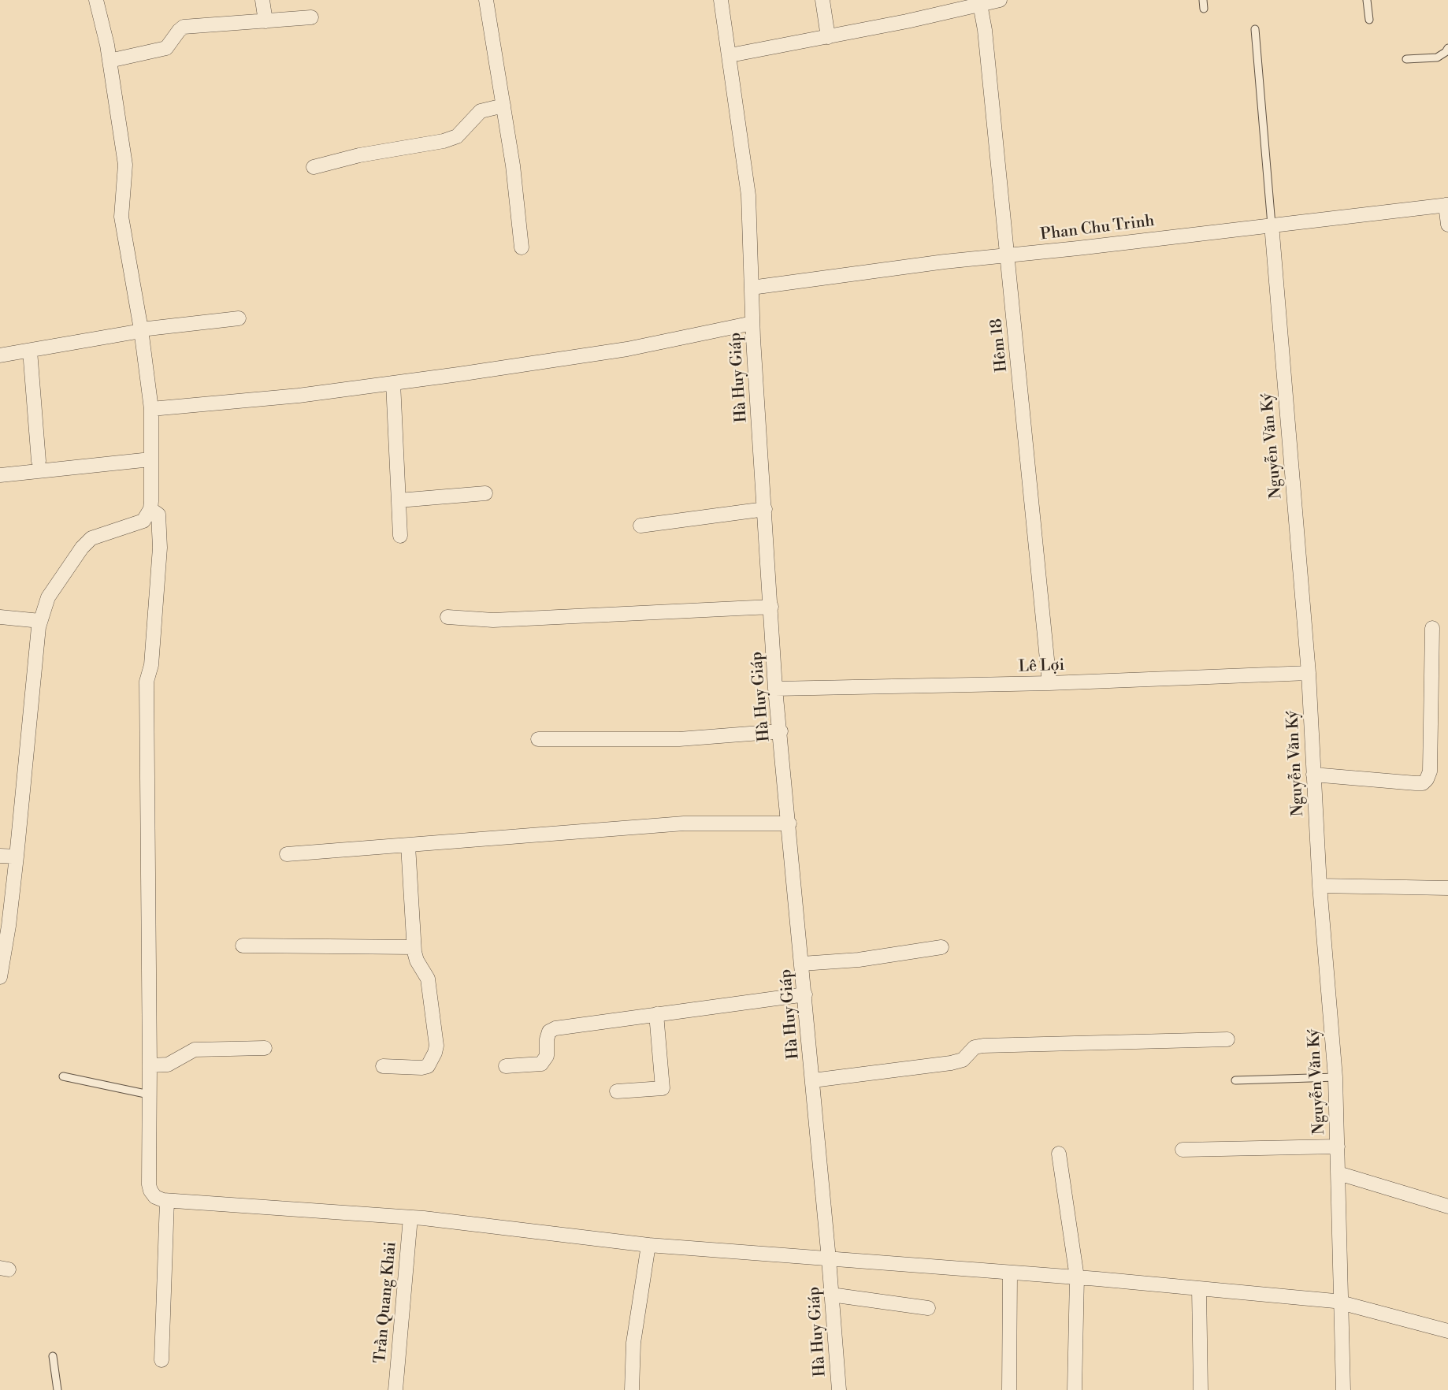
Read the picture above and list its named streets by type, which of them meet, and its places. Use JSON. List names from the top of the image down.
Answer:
{
  "streets": {
    "street": [
      "Phan Chu Trinh",
      "Hẻm 18",
      "Hà Huy Giáp",
      "Nguyễn Văn Ký",
      "Lê Lợi",
      "Trần Quang Khải"
    ]
  },
  "crossings": [
    ["Phan Chu Trinh", "Hẻm 18"],
    ["Phan Chu Trinh", "Hà Huy Giáp"],
    ["Phan Chu Trinh", "Nguyễn Văn Ký"],
    ["Hẻm 18", "Lê Lợi"],
    ["Hà Huy Giáp", "Lê Lợi"],
    ["Nguyễn Văn Ký", "Lê Lợi"]
  ]
}
